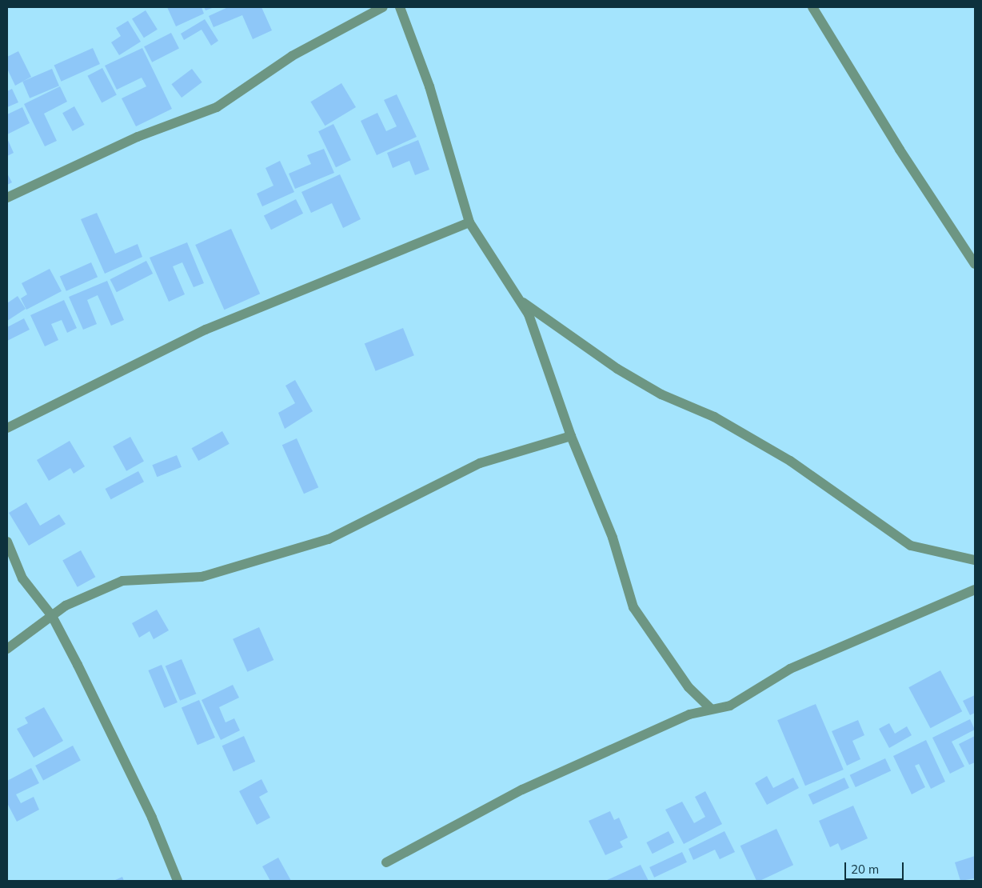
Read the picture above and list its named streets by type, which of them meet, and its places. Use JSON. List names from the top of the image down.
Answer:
{
  "scale_bar": "20 m"
}
